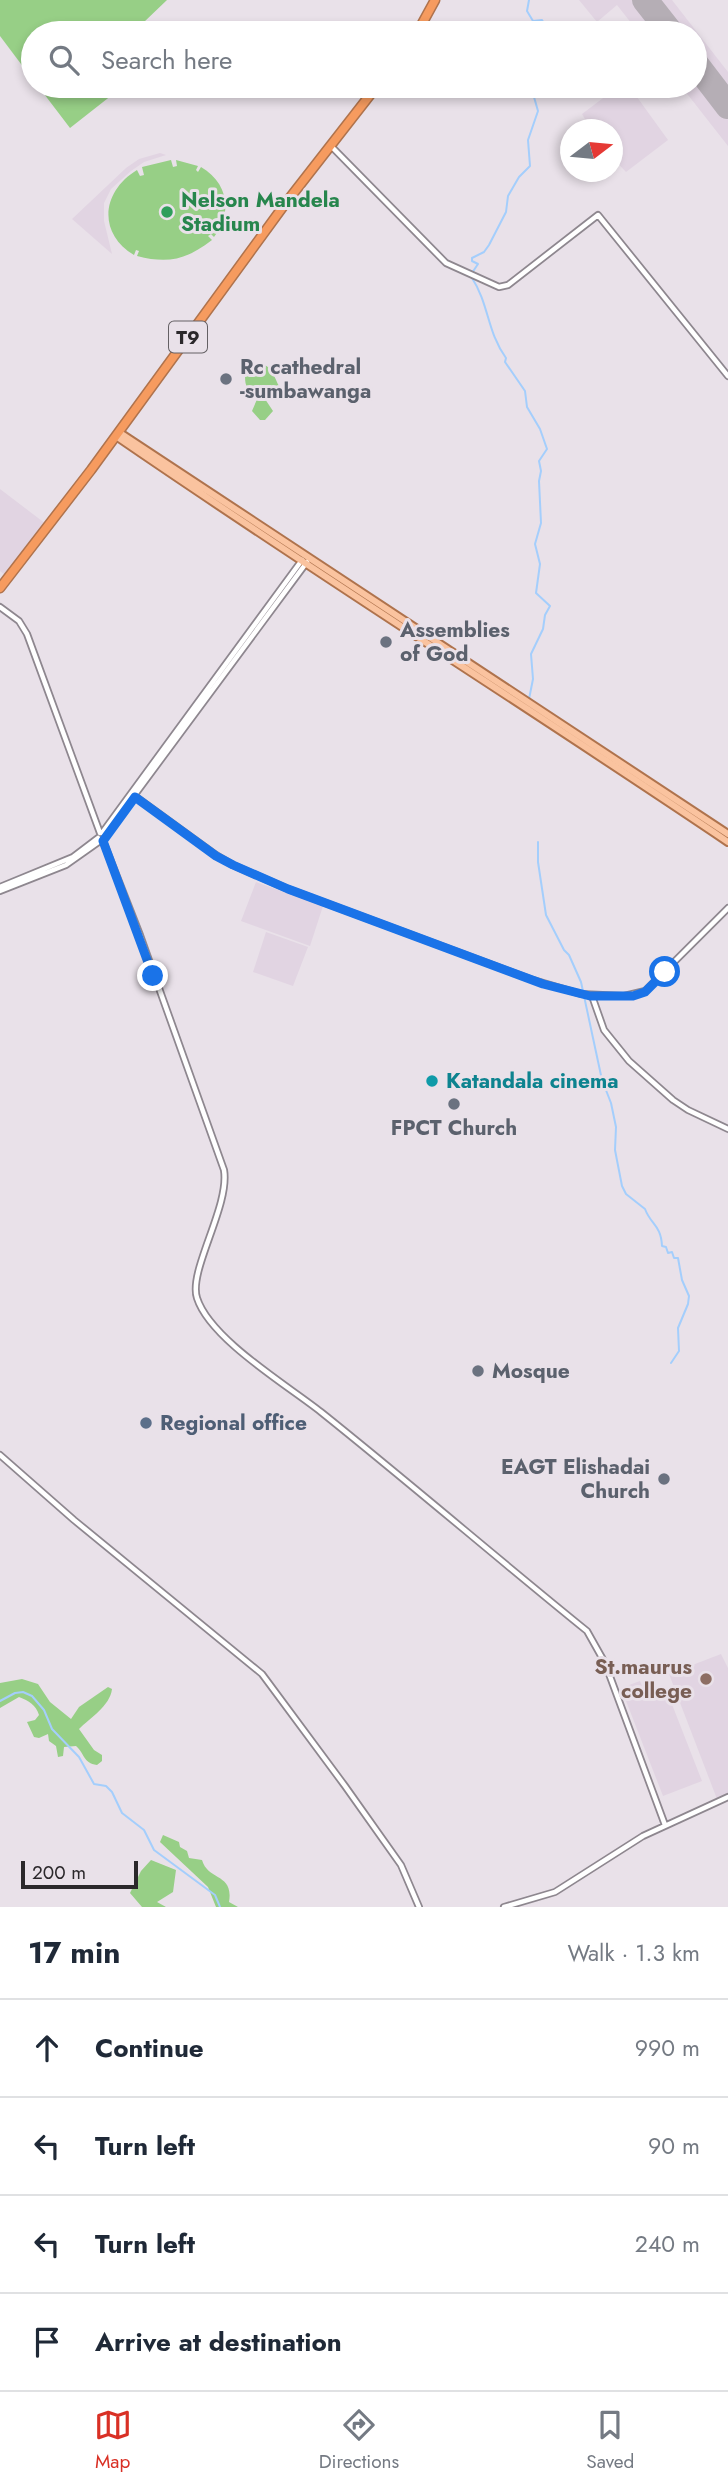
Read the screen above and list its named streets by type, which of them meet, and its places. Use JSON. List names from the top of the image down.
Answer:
{
  "streets": {
    "highway": ["T9"]
  },
  "places": [
    "Nelson Mandela Stadium",
    "Rc cathedral -sumbawanga",
    "Assemblies of God",
    "Katandala cinema",
    "FPCT Church",
    "Mosque",
    "Regional office",
    "EAGT Elishadai Church",
    "St.maurus college"
  ],
  "scale_bar": "200 m",
  "north": "right",
  "page": {
    "search": "Search here",
    "scale": "200 m",
    "heading": ["17 min", "Walk · 1.3 km"],
    "list": [
      ["Continue", "990 m"],
      ["Turn left", "90 m"],
      ["Turn left", "240 m"],
      "Arrive at destination"
    ],
    "nav": ["Map", "Directions", "Saved"]
  }
}
